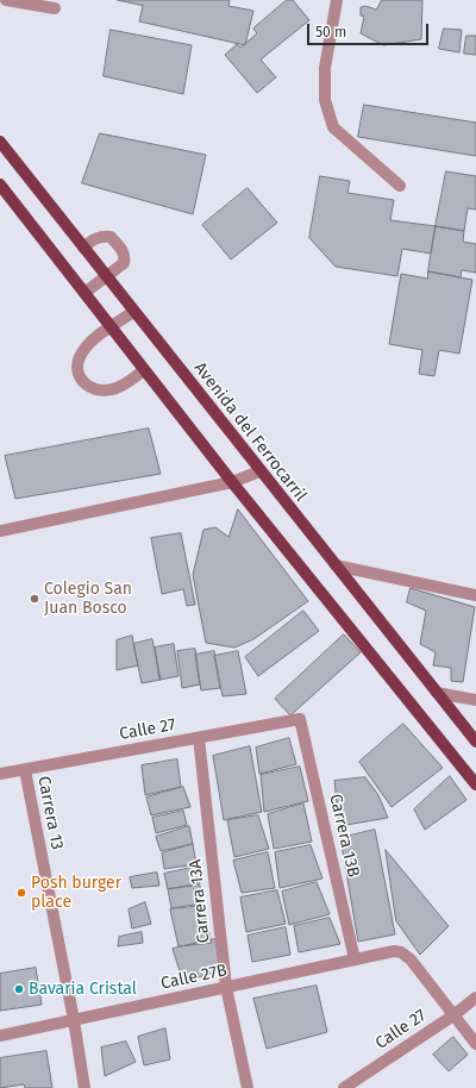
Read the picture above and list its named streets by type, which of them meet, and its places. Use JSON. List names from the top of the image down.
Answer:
{
  "streets": {
    "main road": ["Avenida del Ferrocarril"],
    "street": [
      "Calle 27",
      "Carrera 13",
      "Carrera 13B",
      "Carrera 13A",
      "Calle 27B"
    ]
  },
  "crossings": [
    ["Calle 27", "Carrera 13"],
    ["Calle 27", "Carrera 13B"],
    ["Calle 27", "Carrera 13A"],
    ["Calle 27", "Calle 27B"],
    ["Carrera 13", "Calle 27B"],
    ["Carrera 13B", "Calle 27B"],
    ["Carrera 13A", "Calle 27B"]
  ],
  "places": ["Colegio San Juan Bosco", "Posh burger place", "Bavaria Cristal"],
  "scale_bar": "50 m"
}
